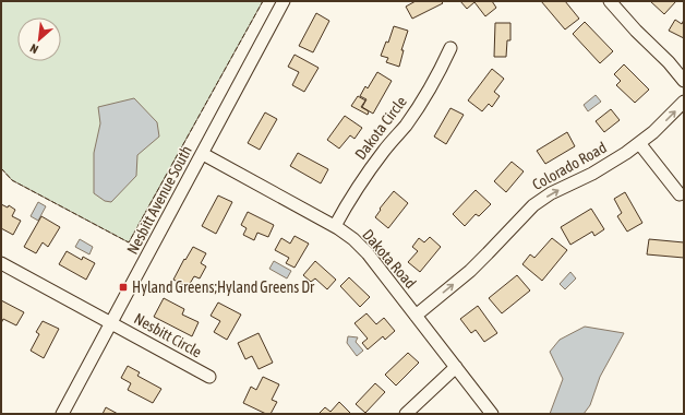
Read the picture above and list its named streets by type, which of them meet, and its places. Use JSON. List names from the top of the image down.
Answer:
{
  "streets": {
    "street": [
      "Dakota Circle",
      "Colorado Road",
      "Nesbitt Avenue South",
      "Dakota Road",
      "Nesbitt Circle"
    ]
  },
  "crossings": [
    ["Dakota Circle", "Dakota Road"],
    ["Colorado Road", "Dakota Road"],
    ["Nesbitt Avenue South", "Dakota Road"],
    ["Nesbitt Avenue South", "Nesbitt Circle"]
  ],
  "one_way": ["Colorado Road"],
  "places": {
    "transit": ["Hyland Greens;Hyland Greens Dr"]
  },
  "north": "bottom left"
}
